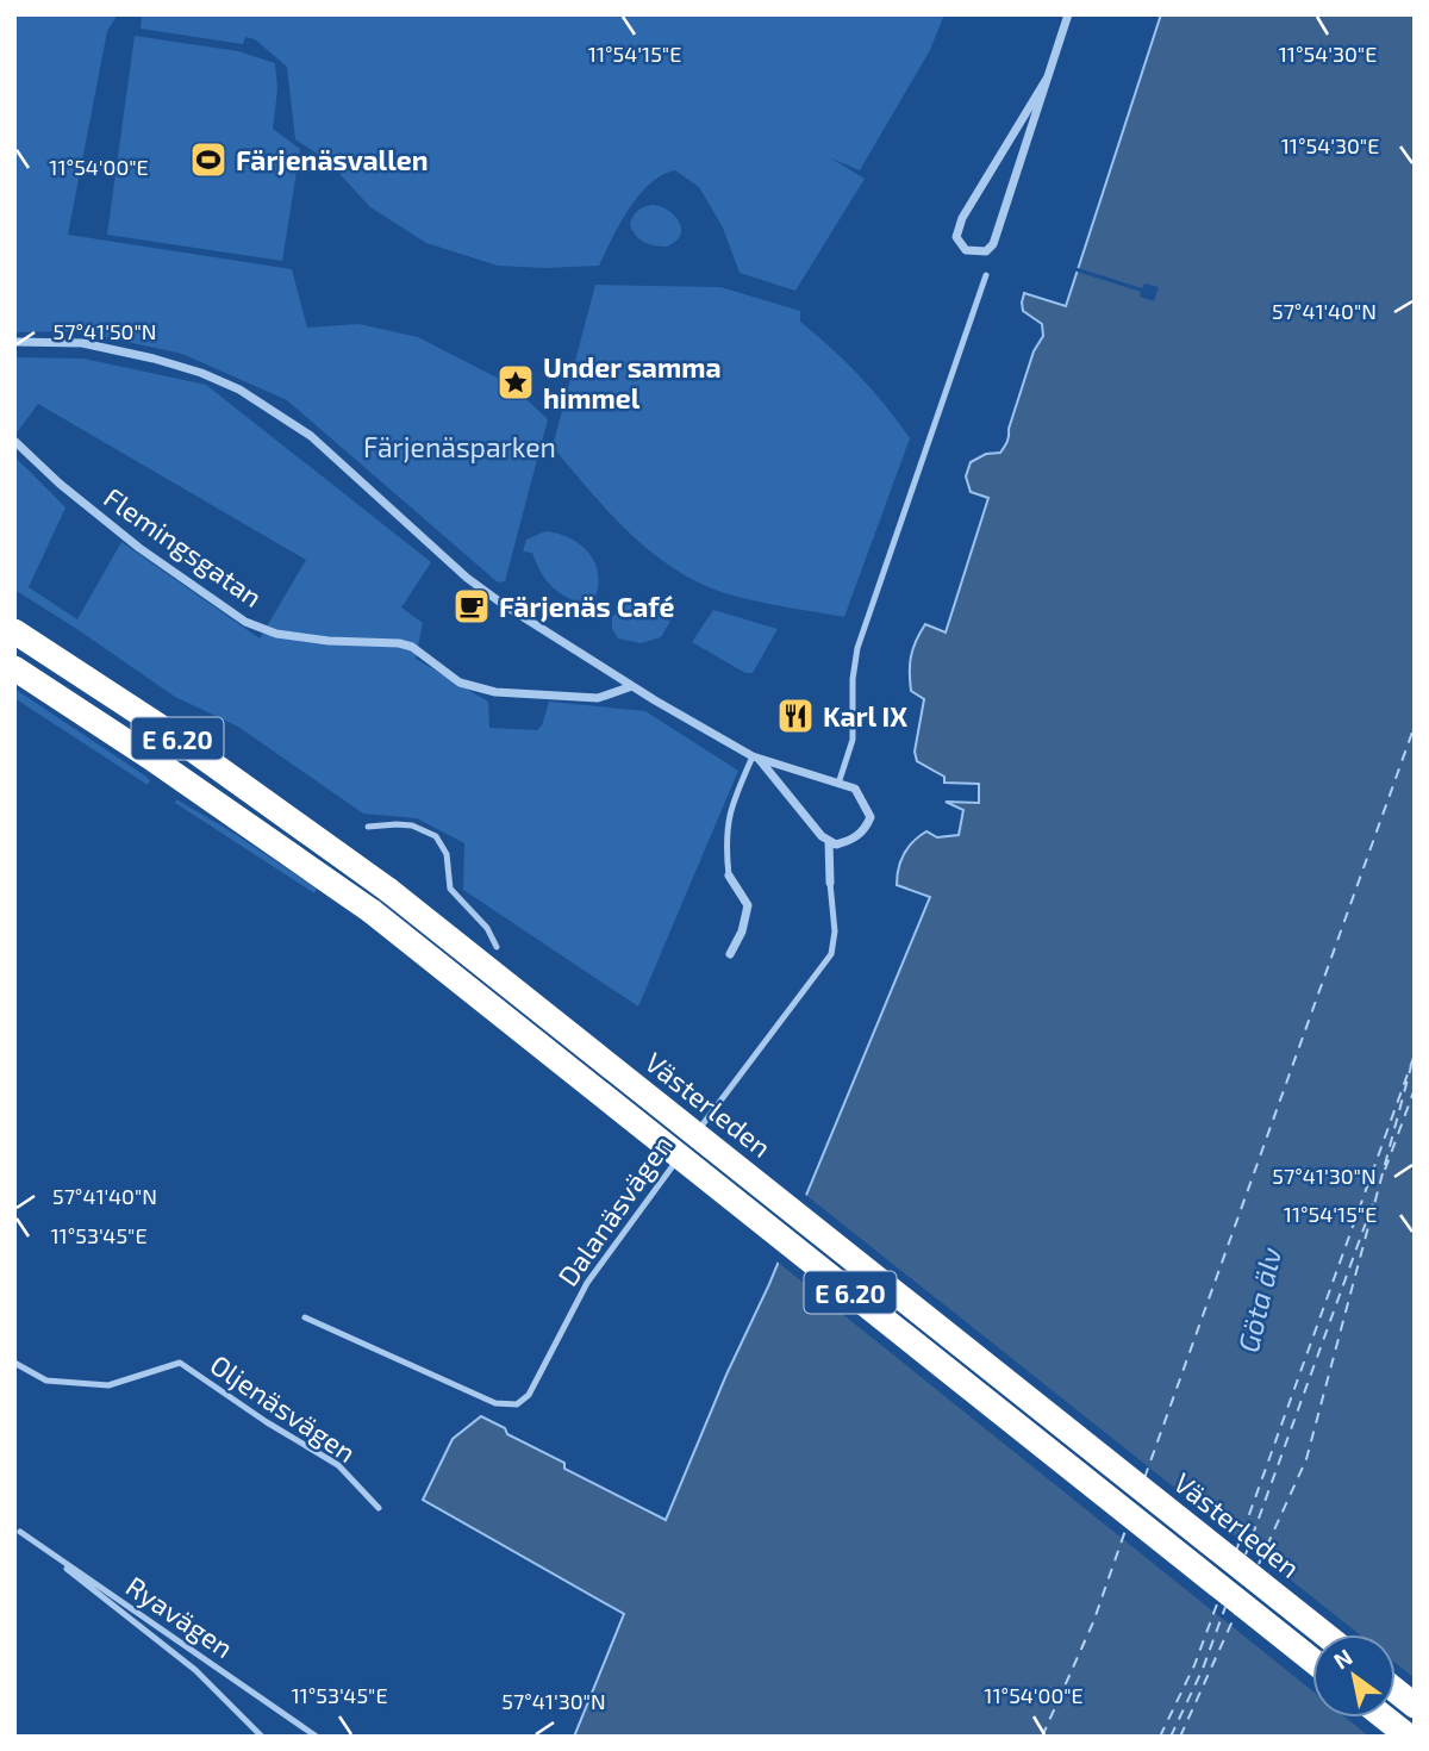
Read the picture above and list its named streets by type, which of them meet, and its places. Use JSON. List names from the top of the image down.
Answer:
{
  "streets": {
    "highway": ["E 6.20", "Västerleden"],
    "street": ["Flemingsgatan", "Dalanäsvägen"],
    "lane": ["Oljenäsvägen", "Ryavägen"]
  },
  "water": ["Göta älv"],
  "parks": ["Färjenäsparken"],
  "places": {
    "sports": ["Färjenäsvallen"],
    "place": ["Under samma himmel"],
    "cafe": ["Färjenäs Café"],
    "restaurant": ["Karl IX"]
  },
  "north": "top left",
  "coordinates": [
    "11°54'15\"E",
    "11°54'30\"E",
    "11°54'00\"E",
    "57°41'40\"N",
    "57°41'50\"N",
    "57°41'30\"N",
    "11°53'45\"E"
  ]
}
